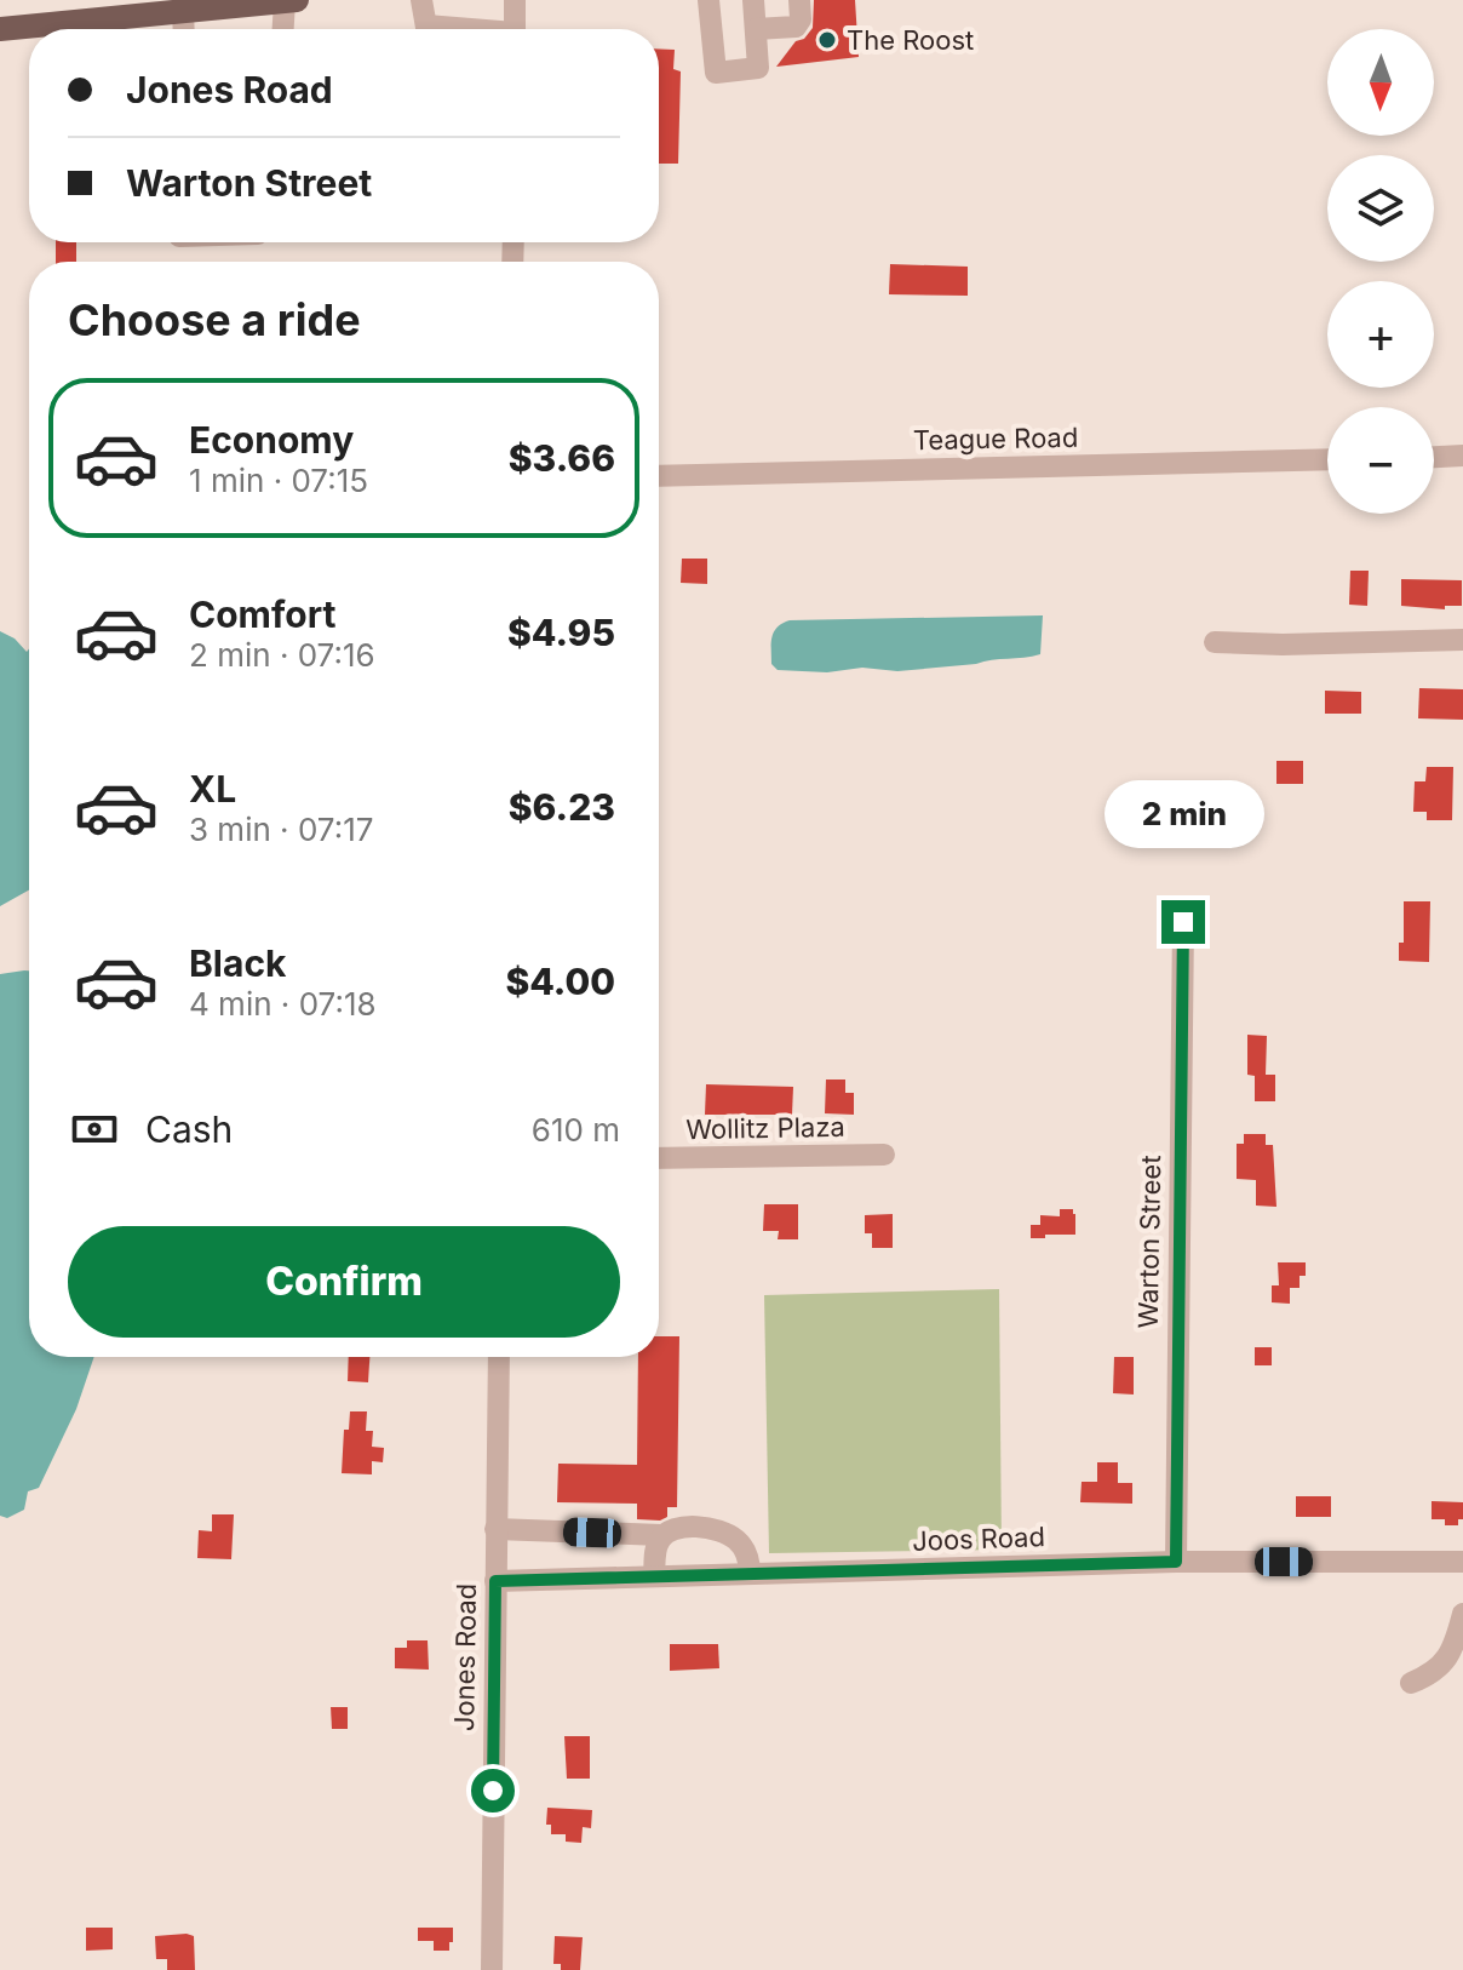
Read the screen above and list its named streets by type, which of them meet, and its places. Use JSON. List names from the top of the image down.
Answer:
{
  "streets": {
    "street": [
      "Teague Road",
      "Wollitz Plaza",
      "Warton Street",
      "Joos Road",
      "Jones Road"
    ]
  },
  "crossings": [
    ["Warton Street", "Joos Road"],
    ["Joos Road", "Jones Road"]
  ],
  "places": ["The Roost"],
  "north": "bottom",
  "page": {
    "map_buttons": ["+", "−"],
    "banner": ["Jones Road", "Warton Street"],
    "heading": "Choose a ride",
    "list": [
      {
        "name": "Economy",
        "note": "1 min · 07:15",
        "value": "$3.66"
      },
      {
        "name": "Comfort",
        "note": "2 min · 07:16",
        "value": "$4.95"
      },
      {
        "name": "XL",
        "note": "3 min · 07:17",
        "value": "$6.23"
      },
      {
        "name": "Black",
        "note": "4 min · 07:18",
        "value": "$4.00"
      }
    ],
    "bubble": "2 min",
    "pay": ["Cash", "610 m"],
    "buttons": "Confirm"
  }
}
